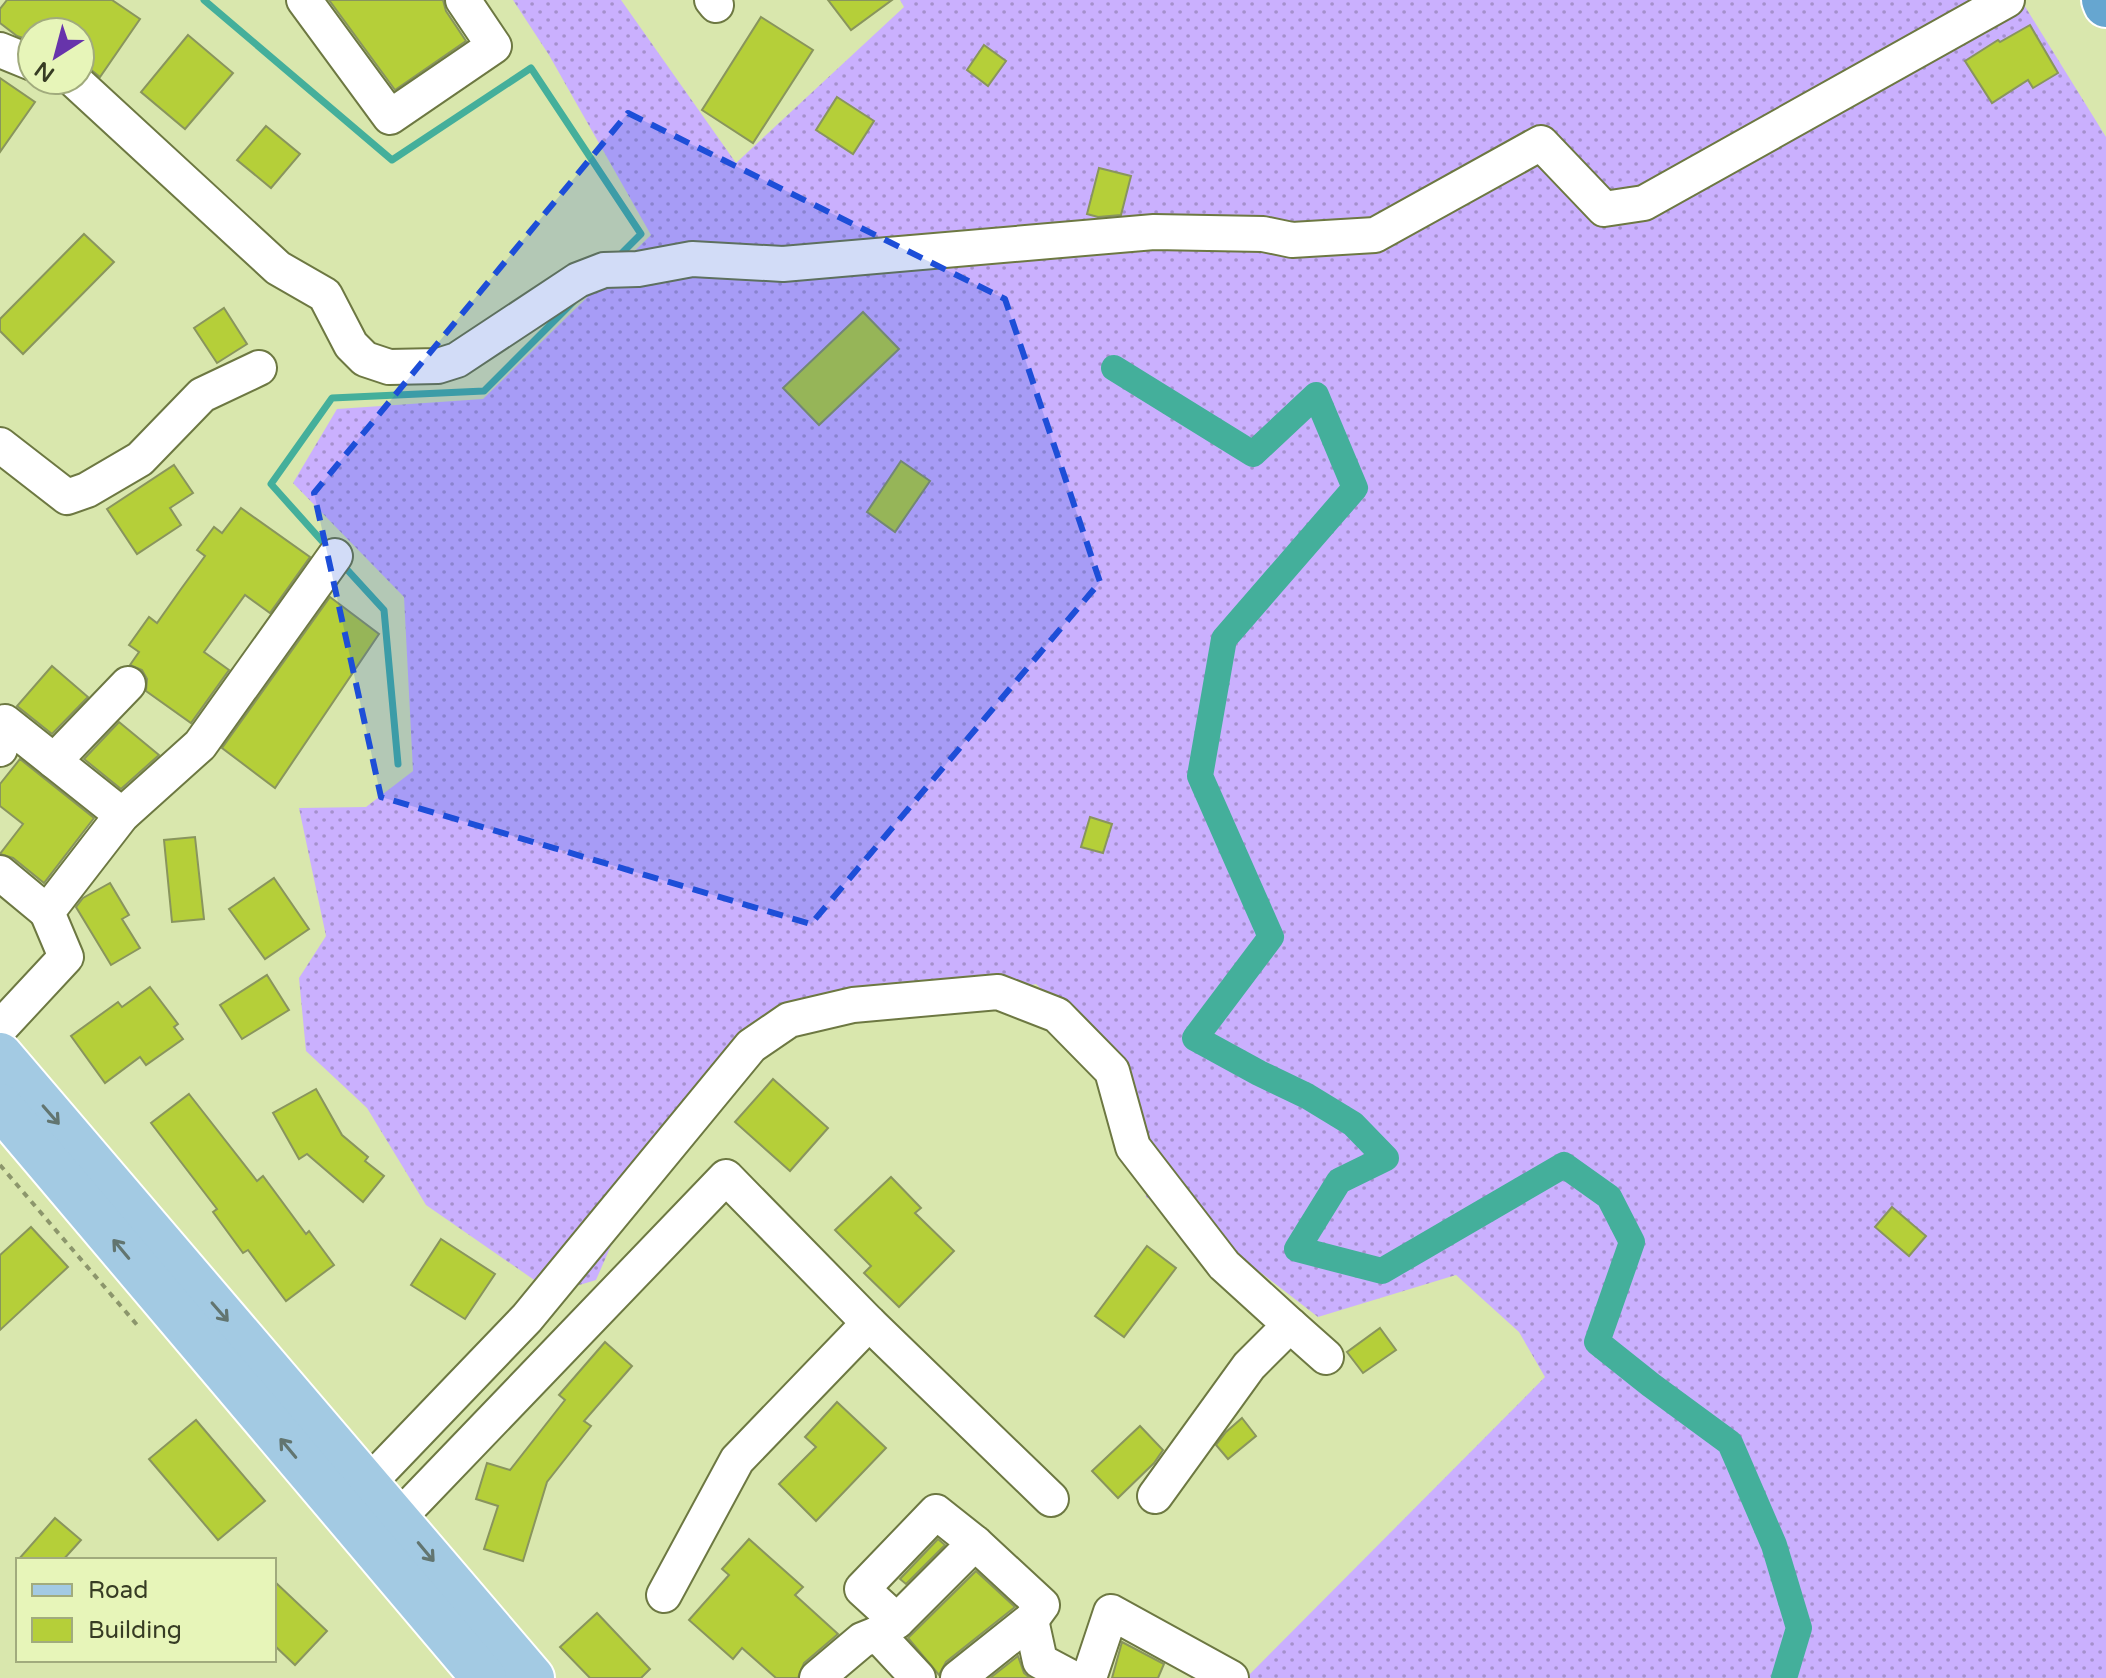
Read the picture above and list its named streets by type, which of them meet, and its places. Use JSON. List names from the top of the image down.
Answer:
{
  "legend": ["Road", "Building"],
  "north": "bottom left"
}
